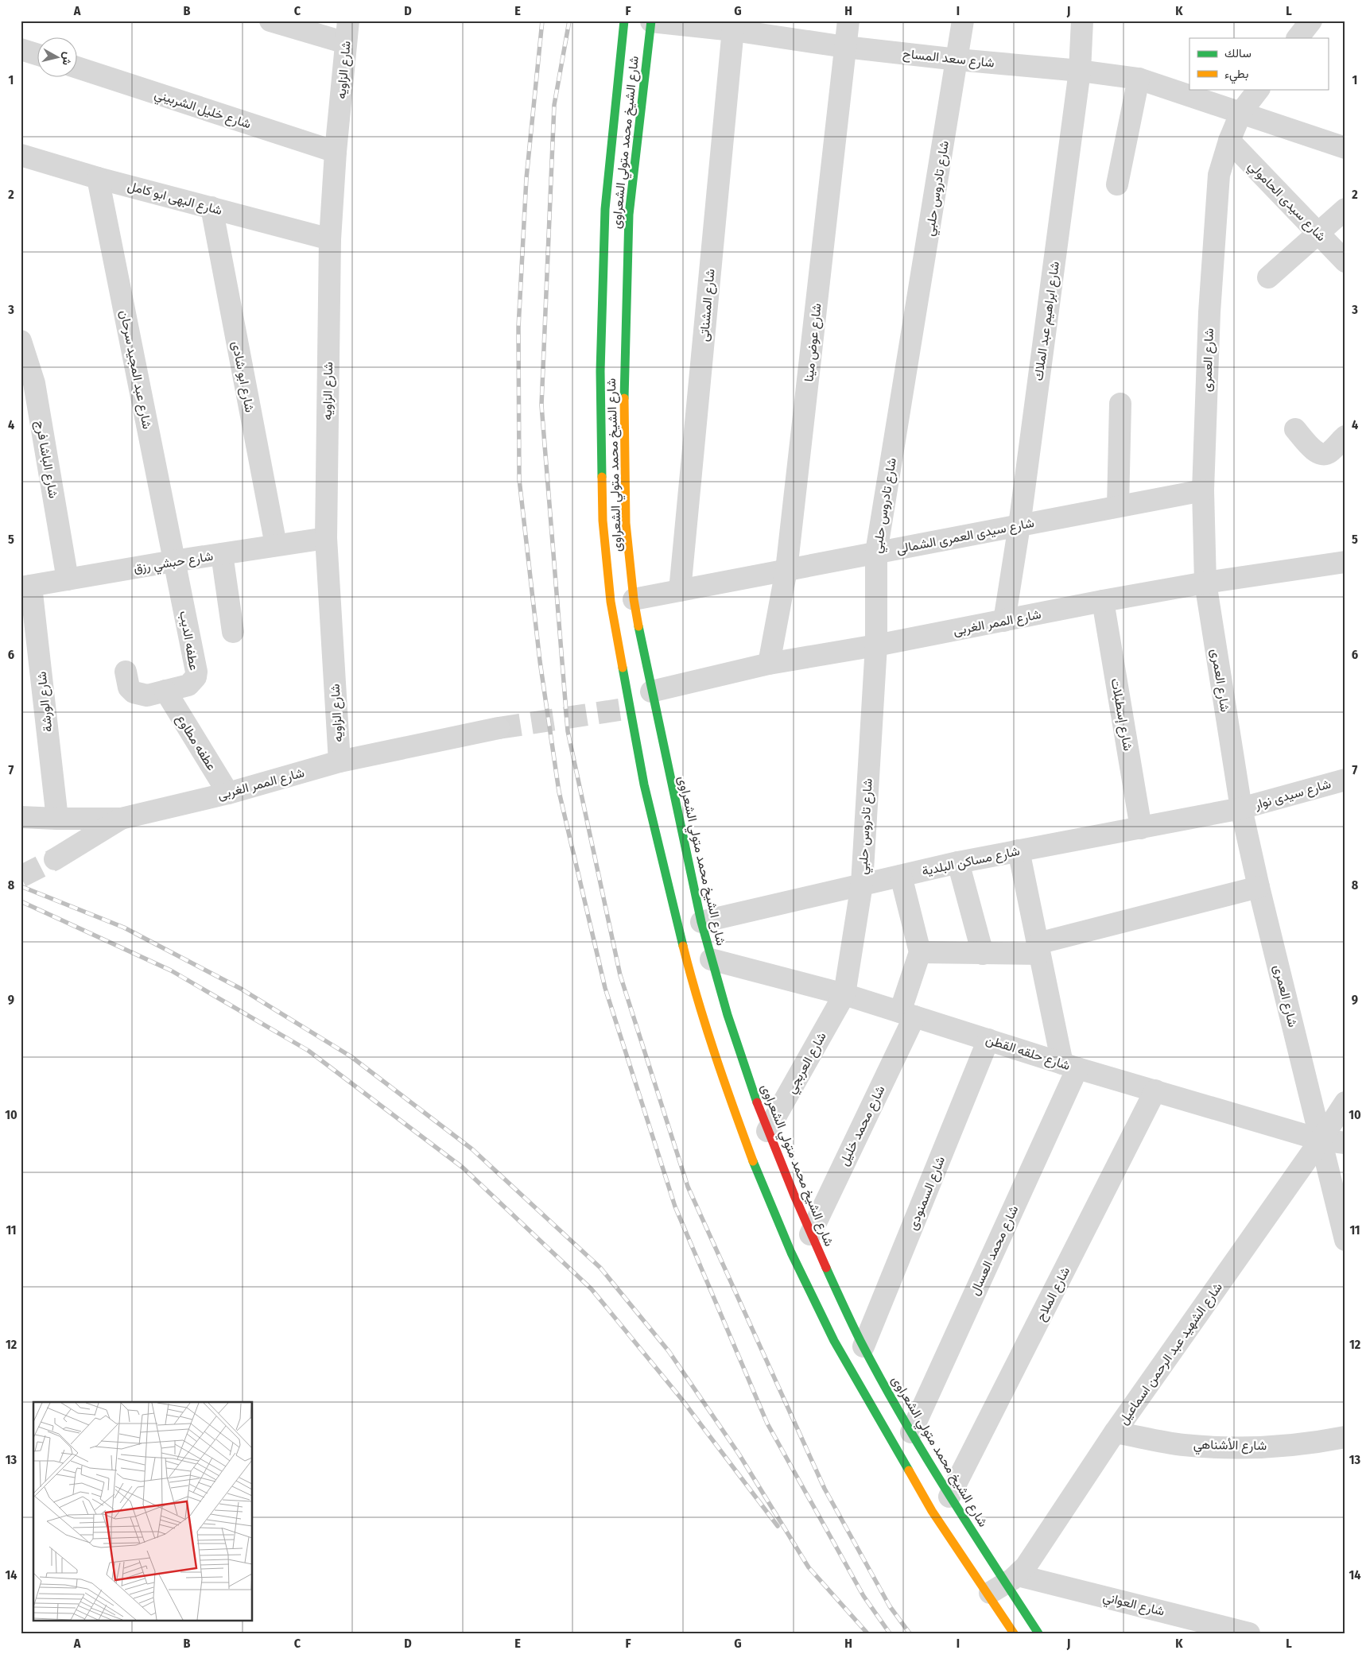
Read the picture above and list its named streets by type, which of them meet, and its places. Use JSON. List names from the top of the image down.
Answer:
{
  "streets": {
    "street": [
      "شارع سعد المساح",
      "شارع الزاويه",
      "شارع خليل الشربيني",
      "شارع الشيخ محمد متولي الشعراوى",
      "شارع تادروس حلبي",
      "شارع البهى ابو كامل",
      "شارع سيدى الحامولي",
      "شارع المشناتى",
      "شارع ابراهيم عبد الملاك",
      "شارع عوض مينا",
      "شارع العمرى",
      "شارع عبد المجيد سرحان",
      "شارع ابو شادى",
      "شارع الباشا فرج",
      "شارع سيدى العمرى الشمالى",
      "شارع حبشي رزق",
      "شارع الممر الغربى",
      "عطفه الديب",
      "شارع الورشة",
      "شارع إسطبلات",
      "عطفه مطاوع",
      "شارع سيدى نوار",
      "شارع مساكن البلدية",
      "شارع حلقه القطن",
      "شارع العربجي",
      "شارع محمد خليل",
      "شارع السمنودى",
      "شارع محمد العسال",
      "شارع الملاح",
      "شارع الشهيد عبد الرحمن اسماعيل",
      "شارع الأشناهي",
      "شارع العواني"
    ]
  },
  "crossings": [
    ["شارع سعد المساح", "شارع الشيخ محمد متولي الشعراوى"],
    ["شارع سعد المساح", "شارع تادروس حلبي"],
    ["شارع سعد المساح", "شارع المشناتى"],
    ["شارع سعد المساح", "شارع ابراهيم عبد الملاك"],
    ["شارع سعد المساح", "شارع عوض مينا"],
    ["شارع سعد المساح", "شارع العمرى"],
    ["شارع الزاويه", "شارع خليل الشربيني"],
    ["شارع الزاويه", "شارع البهى ابو كامل"],
    ["شارع الزاويه", "شارع حبشي رزق"],
    ["شارع الزاويه", "شارع الممر الغربى"],
    ["شارع الشيخ محمد متولي الشعراوى", "شارع سيدى العمرى الشمالى"],
    ["شارع الشيخ محمد متولي الشعراوى", "شارع الممر الغربى"],
    ["شارع الشيخ محمد متولي الشعراوى", "شارع مساكن البلدية"],
    ["شارع الشيخ محمد متولي الشعراوى", "شارع حلقه القطن"],
    ["شارع الشيخ محمد متولي الشعراوى", "شارع العربجي"],
    ["شارع الشيخ محمد متولي الشعراوى", "شارع محمد خليل"],
    ["شارع الشيخ محمد متولي الشعراوى", "شارع السمنودى"],
    ["شارع الشيخ محمد متولي الشعراوى", "شارع محمد العسال"],
    ["شارع الشيخ محمد متولي الشعراوى", "شارع الملاح"],
    ["شارع الشيخ محمد متولي الشعراوى", "شارع الشهيد عبد الرحمن اسماعيل"],
    ["شارع الشيخ محمد متولي الشعراوى", "شارع العواني"],
    ["شارع تادروس حلبي", "شارع سيدى العمرى الشمالى"],
    ["شارع تادروس حلبي", "شارع الممر الغربى"],
    ["شارع تادروس حلبي", "شارع مساكن البلدية"],
    ["شارع تادروس حلبي", "شارع حلقه القطن"],
    ["شارع تادروس حلبي", "شارع العربجي"],
    ["شارع البهى ابو كامل", "شارع عبد المجيد سرحان"],
    ["شارع البهى ابو كامل", "شارع ابو شادى"],
    ["شارع سيدى الحامولي", "شارع العمرى"],
    ["شارع المشناتى", "شارع سيدى العمرى الشمالى"],
    ["شارع ابراهيم عبد الملاك", "شارع سيدى العمرى الشمالى"],
    ["شارع ابراهيم عبد الملاك", "شارع الممر الغربى"],
    ["شارع عوض مينا", "شارع سيدى العمرى الشمالى"],
    ["شارع عوض مينا", "شارع الممر الغربى"],
    ["شارع العمرى", "شارع سيدى العمرى الشمالى"],
    ["شارع العمرى", "شارع الممر الغربى"],
    ["شارع العمرى", "شارع سيدى نوار"],
    ["شارع العمرى", "شارع مساكن البلدية"],
    ["شارع العمرى", "شارع حلقه القطن"],
    ["شارع العمرى", "شارع الشهيد عبد الرحمن اسماعيل"],
    ["شارع عبد المجيد سرحان", "شارع حبشي رزق"],
    ["شارع عبد المجيد سرحان", "عطفه الديب"],
    ["شارع ابو شادى", "شارع حبشي رزق"],
    ["شارع الباشا فرج", "شارع حبشي رزق"],
    ["شارع حبشي رزق", "عطفه الديب"],
    ["شارع حبشي رزق", "شارع الورشة"],
    ["شارع الممر الغربى", "شارع الورشة"],
    ["شارع الممر الغربى", "شارع إسطبلات"],
    ["شارع الممر الغربى", "عطفه مطاوع"],
    ["عطفه الديب", "عطفه مطاوع"],
    ["شارع إسطبلات", "شارع مساكن البلدية"],
    ["شارع سيدى نوار", "شارع مساكن البلدية"],
    ["شارع حلقه القطن", "شارع العربجي"],
    ["شارع حلقه القطن", "شارع محمد خليل"],
    ["شارع حلقه القطن", "شارع السمنودى"],
    ["شارع حلقه القطن", "شارع محمد العسال"],
    ["شارع حلقه القطن", "شارع الملاح"],
    ["شارع حلقه القطن", "شارع الشهيد عبد الرحمن اسماعيل"],
    ["شارع الشهيد عبد الرحمن اسماعيل", "شارع الأشناهي"],
    ["شارع الشهيد عبد الرحمن اسماعيل", "شارع العواني"]
  ],
  "legend": ["سالك", "بطيء"],
  "north": "right",
  "grid": {
    "columns": [
      "A",
      "B",
      "C",
      "D",
      "E",
      "F",
      "G",
      "H",
      "I",
      "J",
      "K",
      "L"
    ],
    "rows": [
      "1",
      "2",
      "3",
      "4",
      "5",
      "6",
      "7",
      "8",
      "9",
      "10",
      "11",
      "12",
      "13",
      "14"
    ]
  }
}
